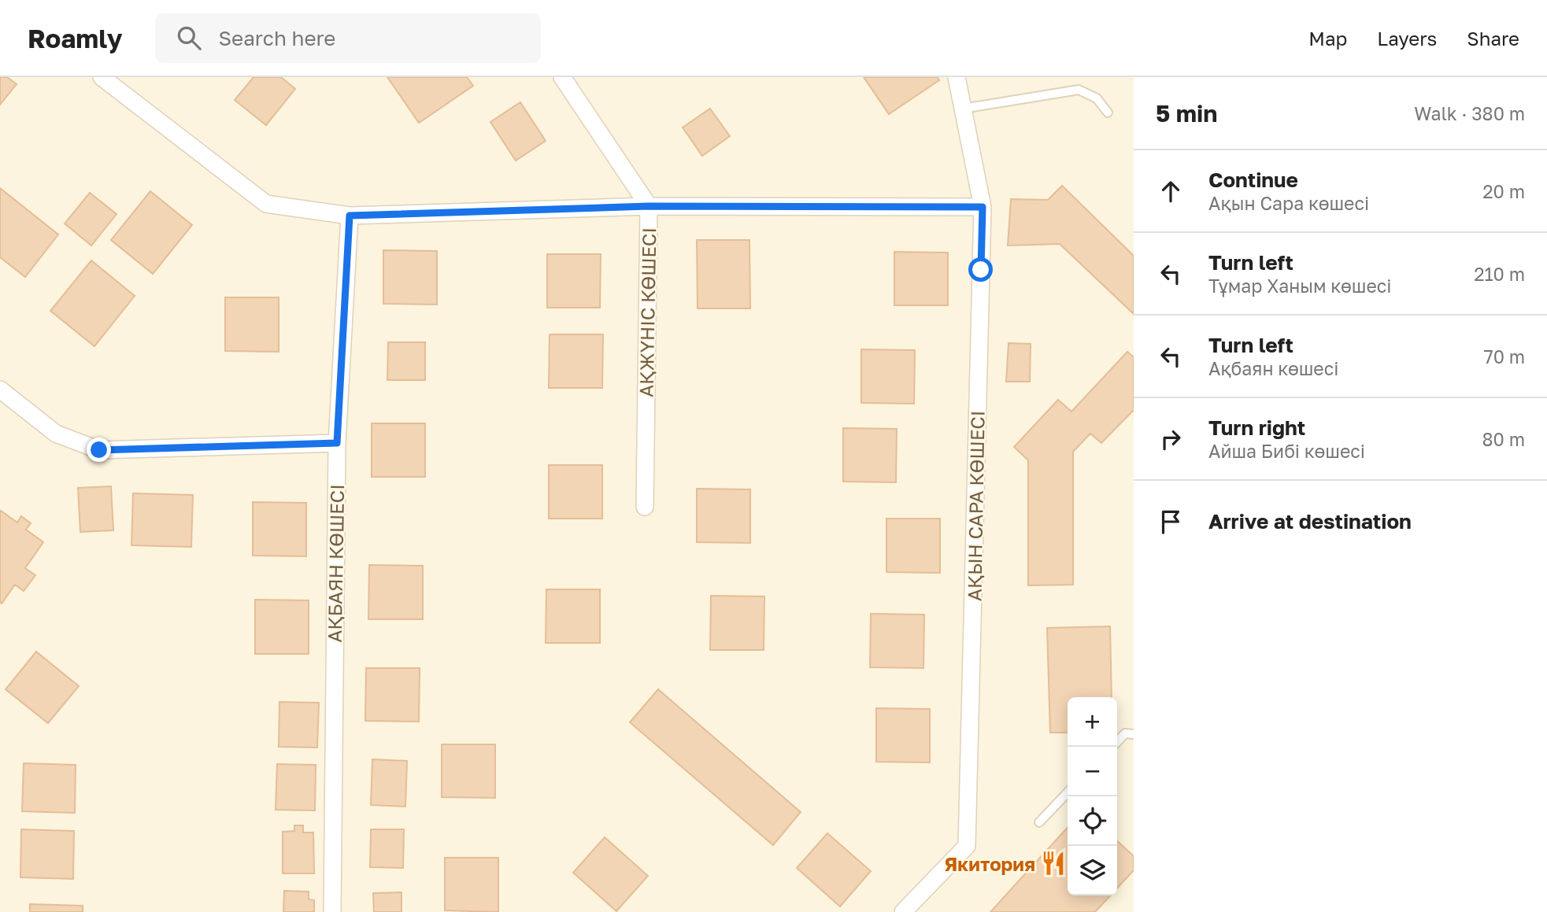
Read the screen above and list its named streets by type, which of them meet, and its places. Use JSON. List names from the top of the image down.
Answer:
{
  "streets": {
    "street": ["АҚЖҮНІС КӨШЕСІ", "АҚЫН САРА КӨШЕСІ", "АҚБАЯН КӨШЕСІ"]
  },
  "places": {
    "restaurant": ["Якитория"]
  },
  "page": {
    "header": "Roamly",
    "search": "Search here",
    "nav": ["Map", "Layers", "Share"],
    "heading": ["5 min", "Walk · 380 m"],
    "list": [
      ["Continue", "Ақын Сара көшесі", "20 m"],
      ["Turn left", "Тұмар Ханым көшесі", "210 m"],
      ["Turn left", "Ақбаян көшесі", "70 m"],
      ["Turn right", "Айша Бибі көшесі", "80 m"],
      "Arrive at destination"
    ],
    "map_buttons": ["+", "−"]
  }
}
